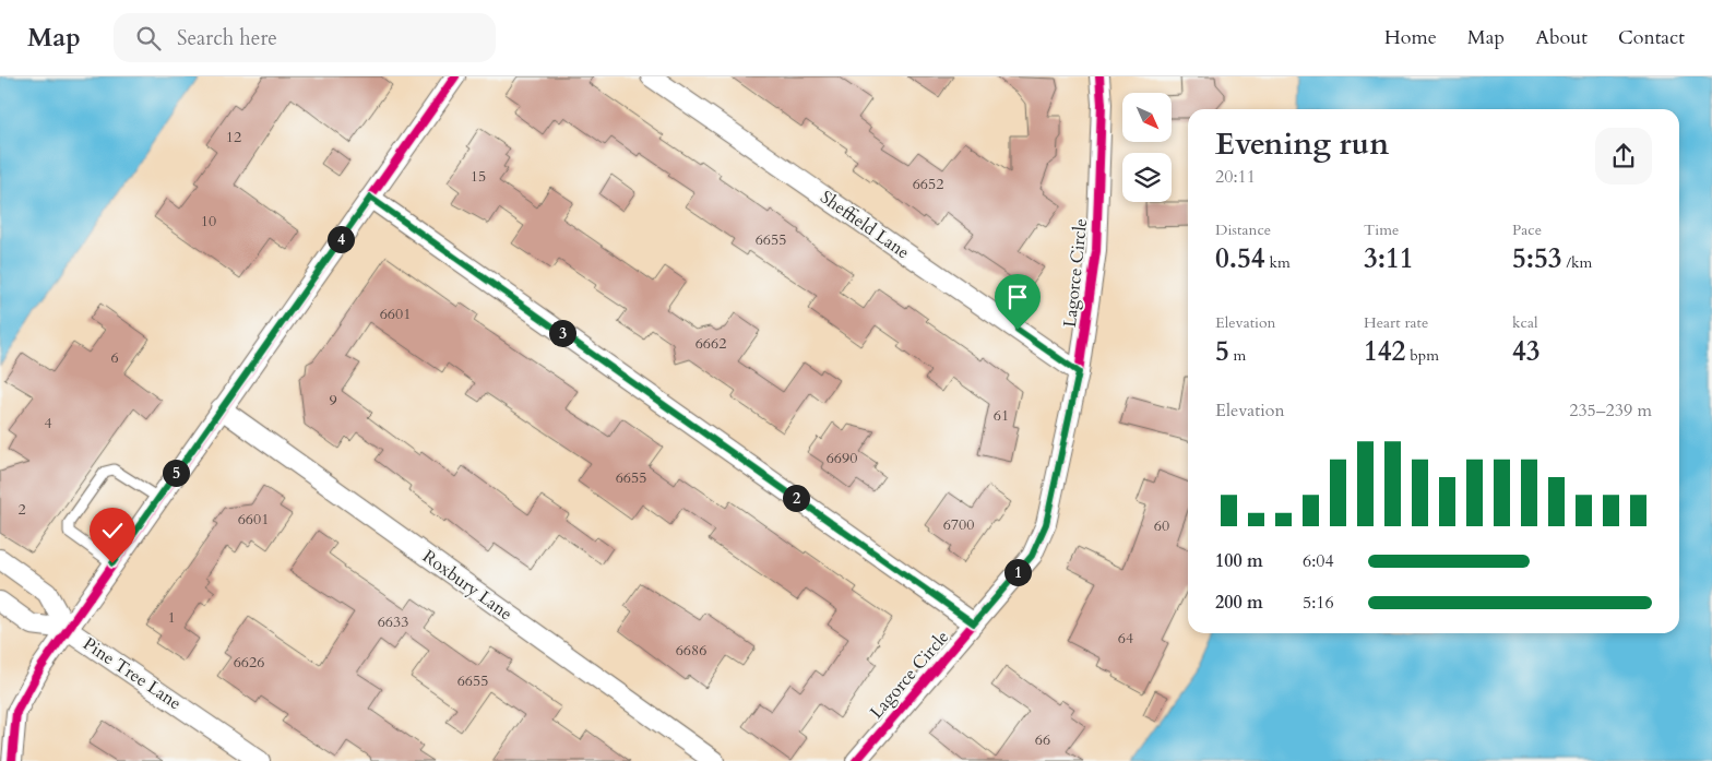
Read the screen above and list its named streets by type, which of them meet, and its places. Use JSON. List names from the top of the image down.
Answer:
{
  "streets": {
    "street": [
      "Sheffield Lane",
      "Lagorce Circle",
      "Roxbury Lane",
      "Pine Tree Lane"
    ]
  },
  "crossings": [
    ["Sheffield Lane", "Lagorce Circle"]
  ],
  "house_numbers": [
    "12",
    "15",
    "6652",
    "10",
    "6655",
    "6601",
    "6662",
    "6",
    "9",
    "61",
    "4",
    "6690",
    "6655",
    "2",
    "6601",
    "6700",
    "60",
    "1",
    "6633",
    "64",
    "6686",
    "6626",
    "6655",
    "66"
  ],
  "north": "bottom right",
  "page": {
    "header": "Map",
    "search": "Search here",
    "nav": [
      "Home",
      "Map",
      "About",
      "Contact"
    ],
    "heading": ["Evening run", "20:11"],
    "stats": [
      ["Distance", "0.54 km"],
      ["Time", "3:11"],
      ["Pace", "5:53 /km"],
      ["Elevation", "5 m"],
      ["Heart rate", "142 bpm"],
      ["kcal", "43"]
    ],
    "pins": [
      "4",
      "3",
      "5",
      "2",
      "1"
    ],
    "chart": ["Elevation", "235–239 m"],
    "list": [
      {
        "name": "100 m",
        "note": "6:04"
      },
      {
        "name": "200 m",
        "note": "5:16"
      }
    ]
  }
}
